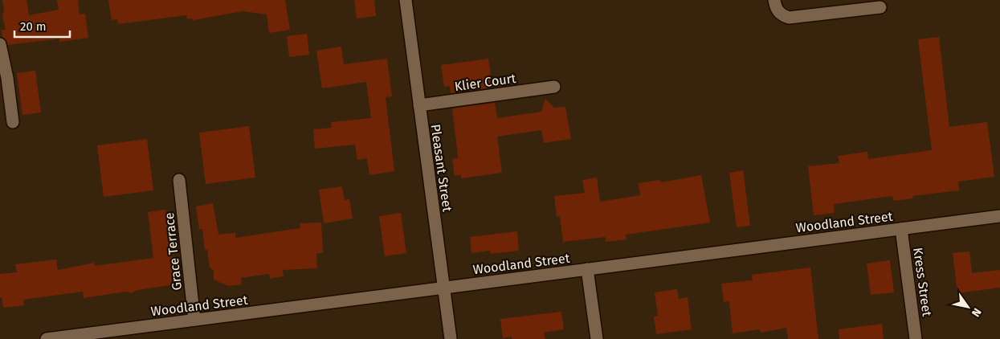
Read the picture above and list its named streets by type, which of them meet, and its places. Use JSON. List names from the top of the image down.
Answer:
{
  "streets": {
    "street": [
      "Klier Court",
      "Pleasant Street",
      "Woodland Street",
      "Grace Terrace",
      "Kress Street"
    ]
  },
  "crossings": [
    ["Klier Court", "Pleasant Street"],
    ["Pleasant Street", "Woodland Street"],
    ["Woodland Street", "Grace Terrace"],
    ["Woodland Street", "Kress Street"]
  ],
  "scale_bar": "20 m",
  "north": "bottom right"
}
